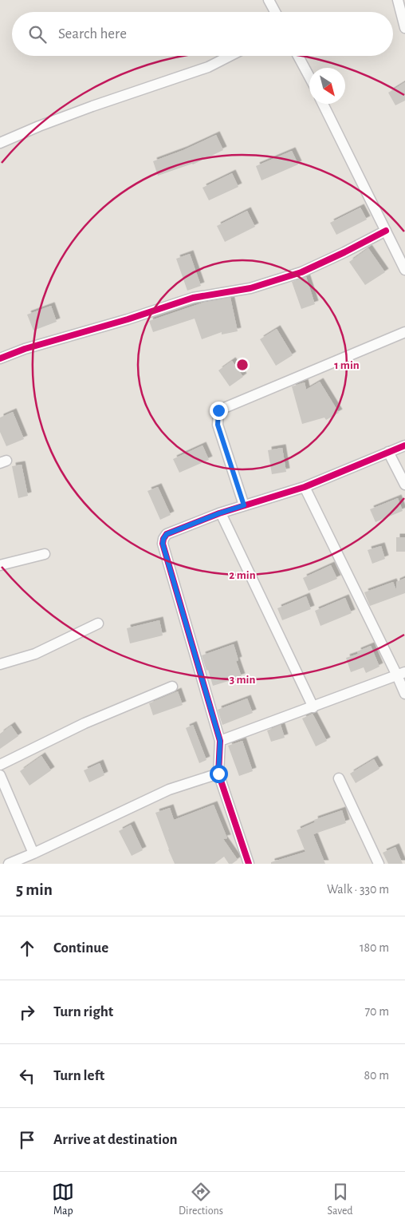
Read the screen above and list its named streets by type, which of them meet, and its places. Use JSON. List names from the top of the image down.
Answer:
{
  "north": "bottom right",
  "page": {
    "search": "Search here",
    "heading": ["5 min", "Walk · 330 m"],
    "list": [
      ["Continue", "180 m"],
      ["Turn right", "70 m"],
      ["Turn left", "80 m"],
      "Arrive at destination"
    ],
    "nav": ["Map", "Directions", "Saved"]
  },
  "rings": ["1 min", "2 min", "3 min"]
}
